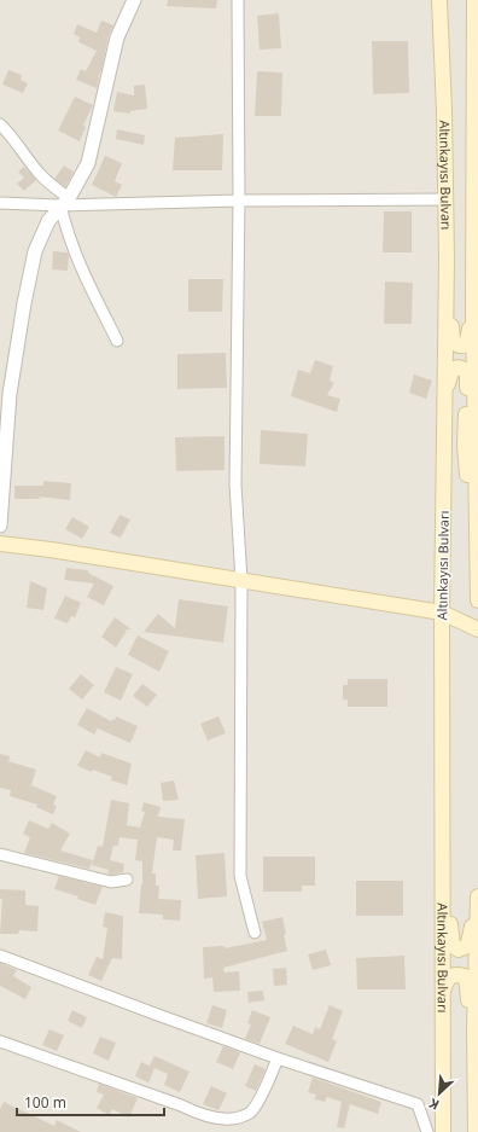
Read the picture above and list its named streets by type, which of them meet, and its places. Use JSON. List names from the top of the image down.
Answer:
{
  "streets": {
    "main road": ["Altınkayısı Bulvarı"]
  },
  "scale_bar": "100 m",
  "north": "bottom left"
}
